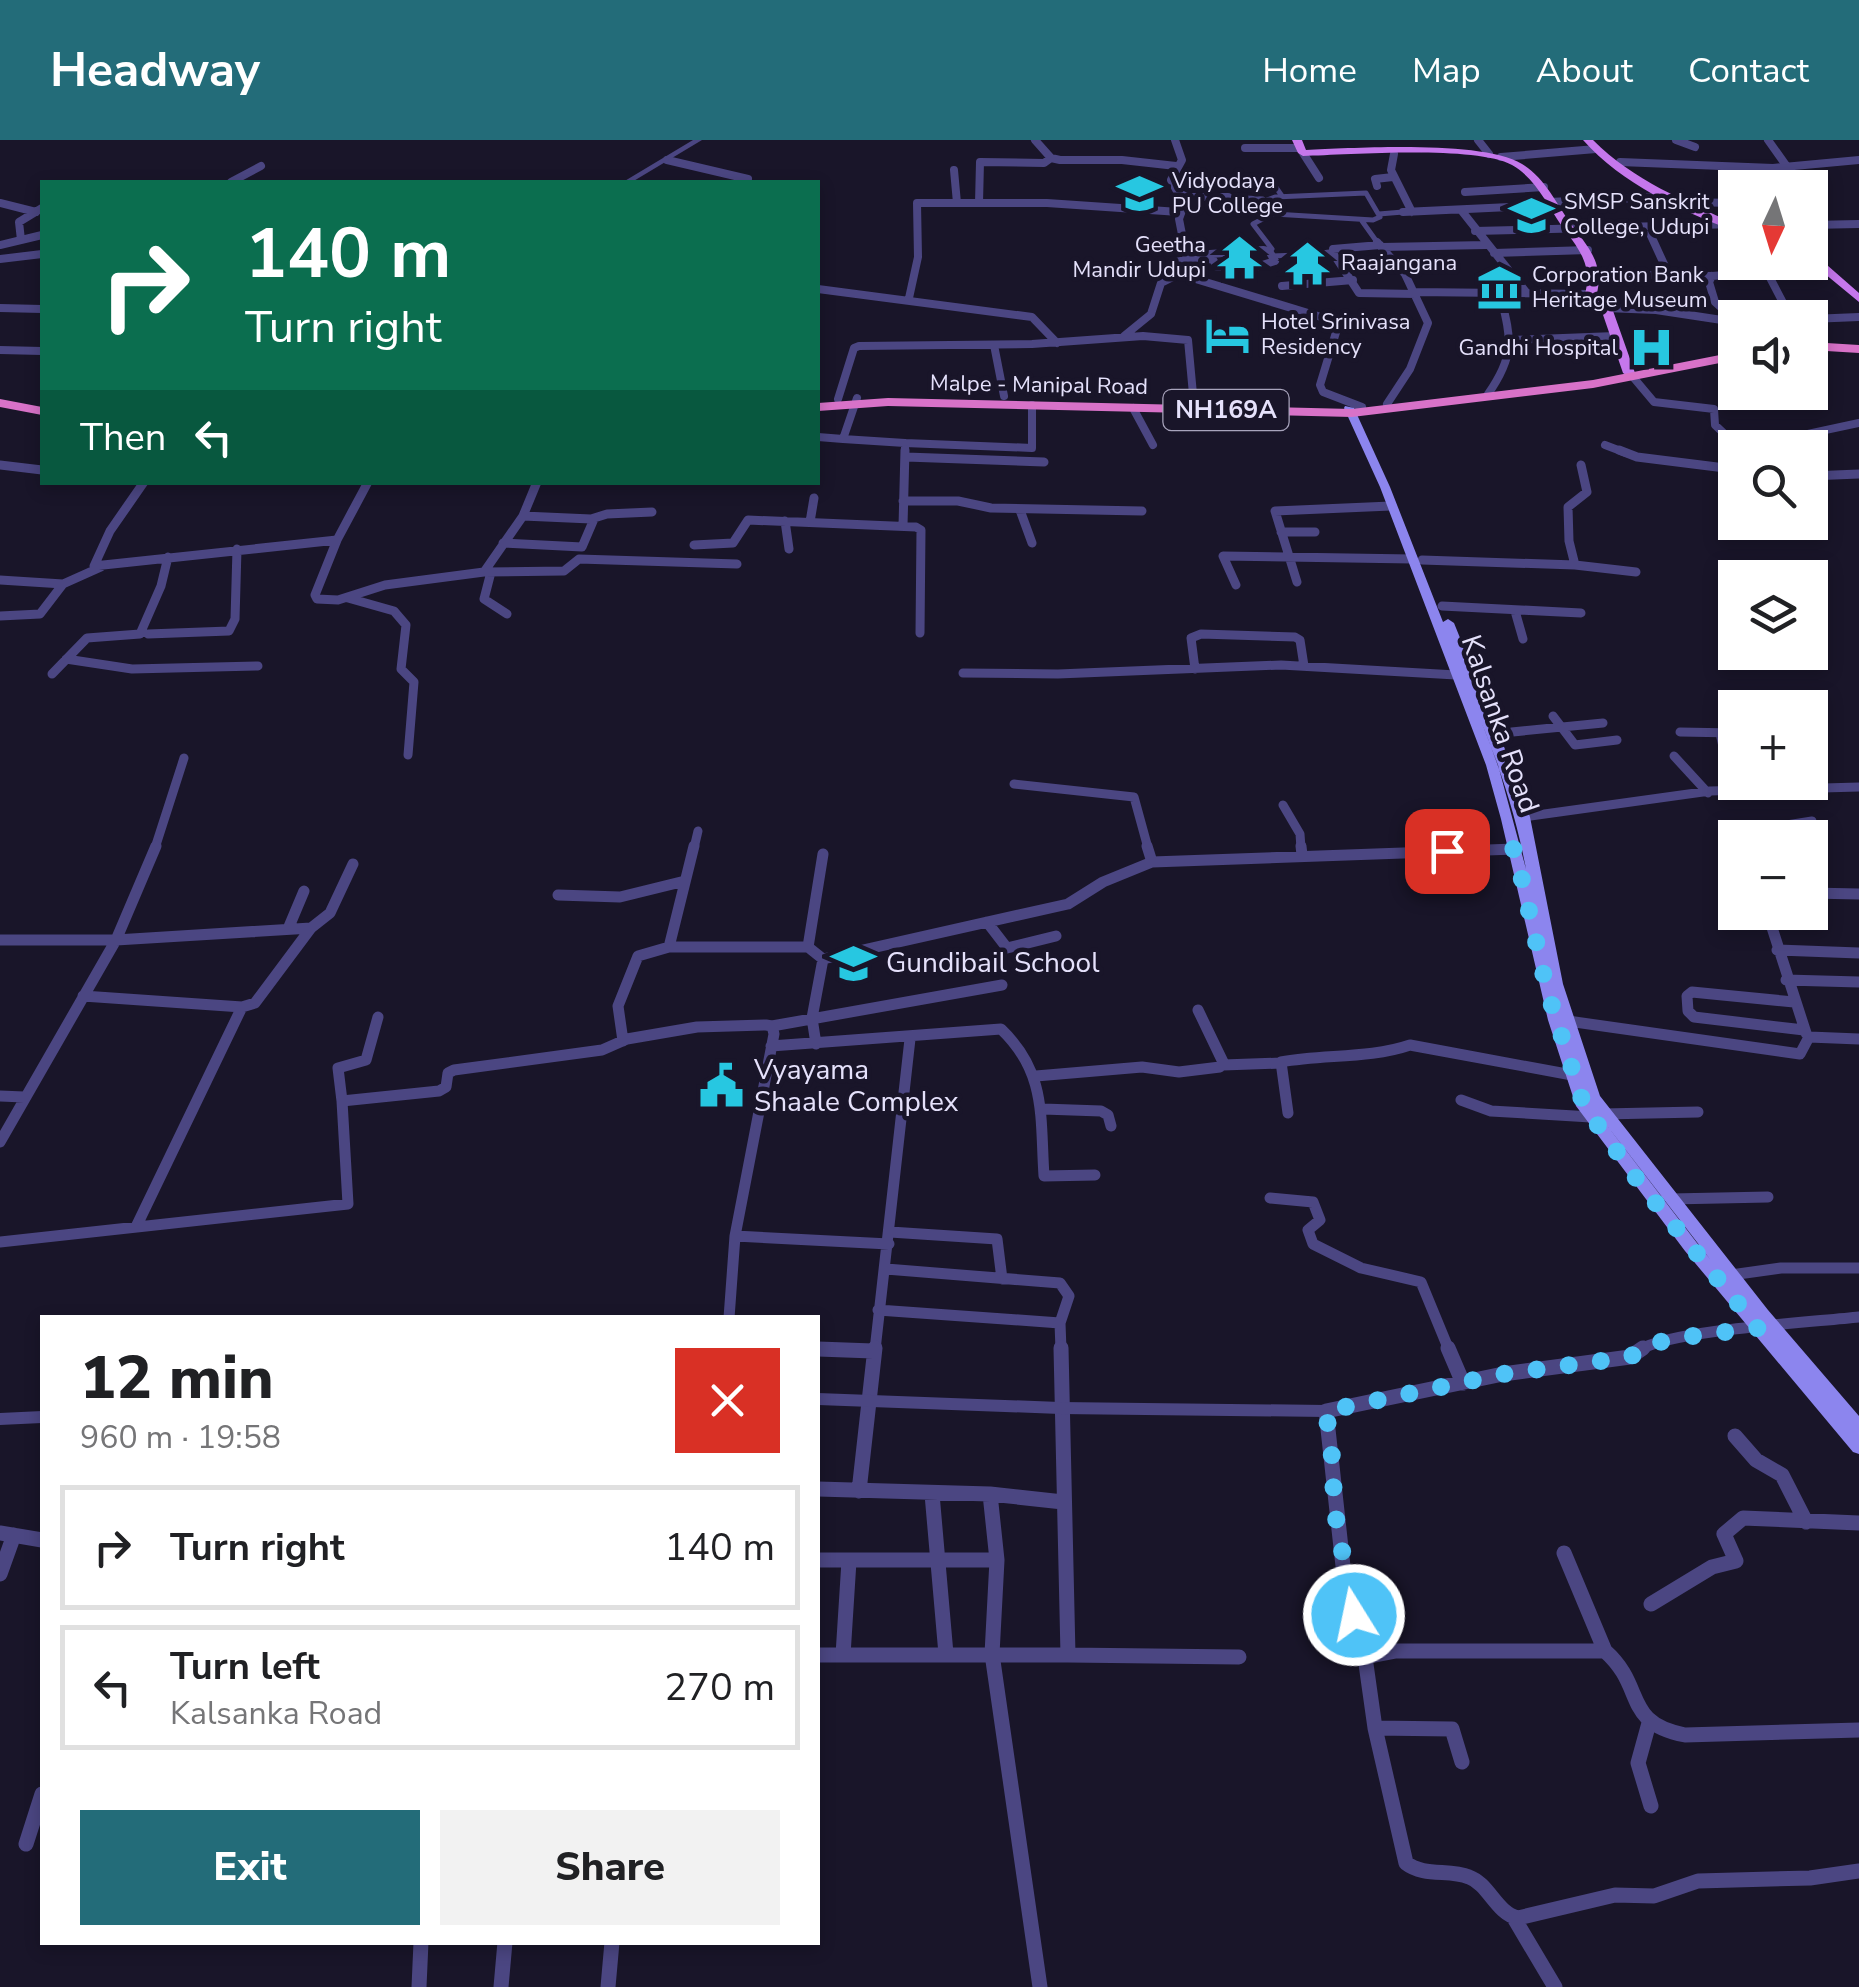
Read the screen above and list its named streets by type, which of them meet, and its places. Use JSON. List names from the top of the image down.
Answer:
{
  "streets": {
    "highway": ["Malpe - Manipal Road", "NH169A"],
    "main road": ["Kalsanka Road"]
  },
  "crossings": [
    ["Malpe - Manipal Road", "Kalsanka Road"]
  ],
  "places": {
    "school or university": ["Vidyodaya PU College", "SMSP Sanskrit College, Udupi", "Gundibail School"],
    "temple": ["Geetha Mandir Udupi", "Raajangana"],
    "museum": ["Corporation Bank Heritage Museum"],
    "hotel": ["Hotel Srinivasa Residency"],
    "hospital": ["Gandhi Hospital"],
    "public building": ["Vyayama Shaale Complex"]
  },
  "north": "bottom",
  "page": {
    "header": "Headway",
    "nav": [
      "Home",
      "Map",
      "About",
      "Contact"
    ],
    "map_buttons": ["+", "−"],
    "turn": ["140 m", "Turn right"],
    "then": "Then",
    "heading": ["12 min", "960 m · 19:58"],
    "list": [
      {
        "name": "Turn right",
        "value": "140 m"
      },
      {
        "name": "Turn left",
        "note": "Kalsanka Road",
        "value": "270 m"
      }
    ],
    "buttons": ["Exit", "Share"]
  }
}
